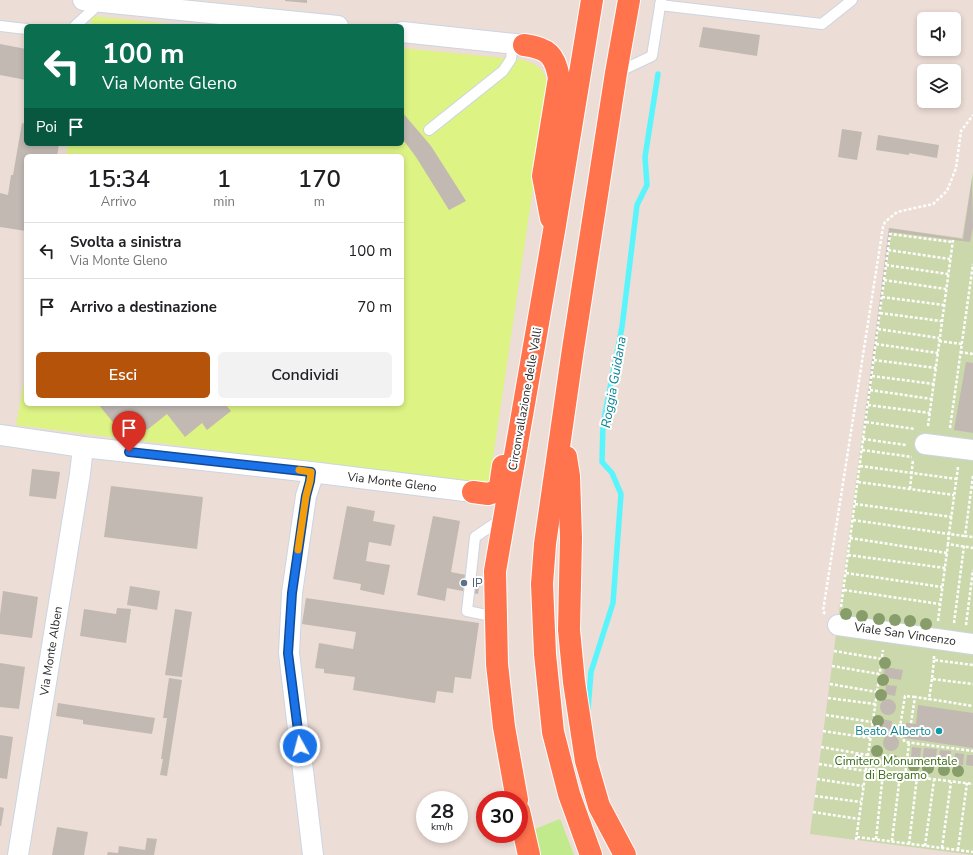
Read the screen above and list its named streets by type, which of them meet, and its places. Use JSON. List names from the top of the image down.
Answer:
{
  "streets": {
    "highway": ["Circonvallazione delle Valli"],
    "street": ["Via Monte Gleno", "Viale San Vincenzo", "Via Monte Alben"]
  },
  "crossings": [
    ["Via Monte Gleno", "Via Monte Alben"]
  ],
  "water": ["Roggia Guidana"],
  "parks": ["Cimitero Monumentale di Bergamo"],
  "places": ["IP", "Beato Alberto"],
  "page": {
    "turn": ["100 m", "Via Monte Gleno"],
    "then": "Poi",
    "eta": [
      "15:34",
      "Arrivo",
      "1",
      "min",
      "170",
      "m"
    ],
    "list": [
      {
        "name": "Svolta a sinistra",
        "note": "Via Monte Gleno",
        "value": "100 m"
      },
      {
        "name": "Arrivo a destinazione",
        "value": "70 m"
      }
    ],
    "buttons": ["Esci", "Condividi"],
    "speed": "28 km/h",
    "limit": "30"
  }
}
